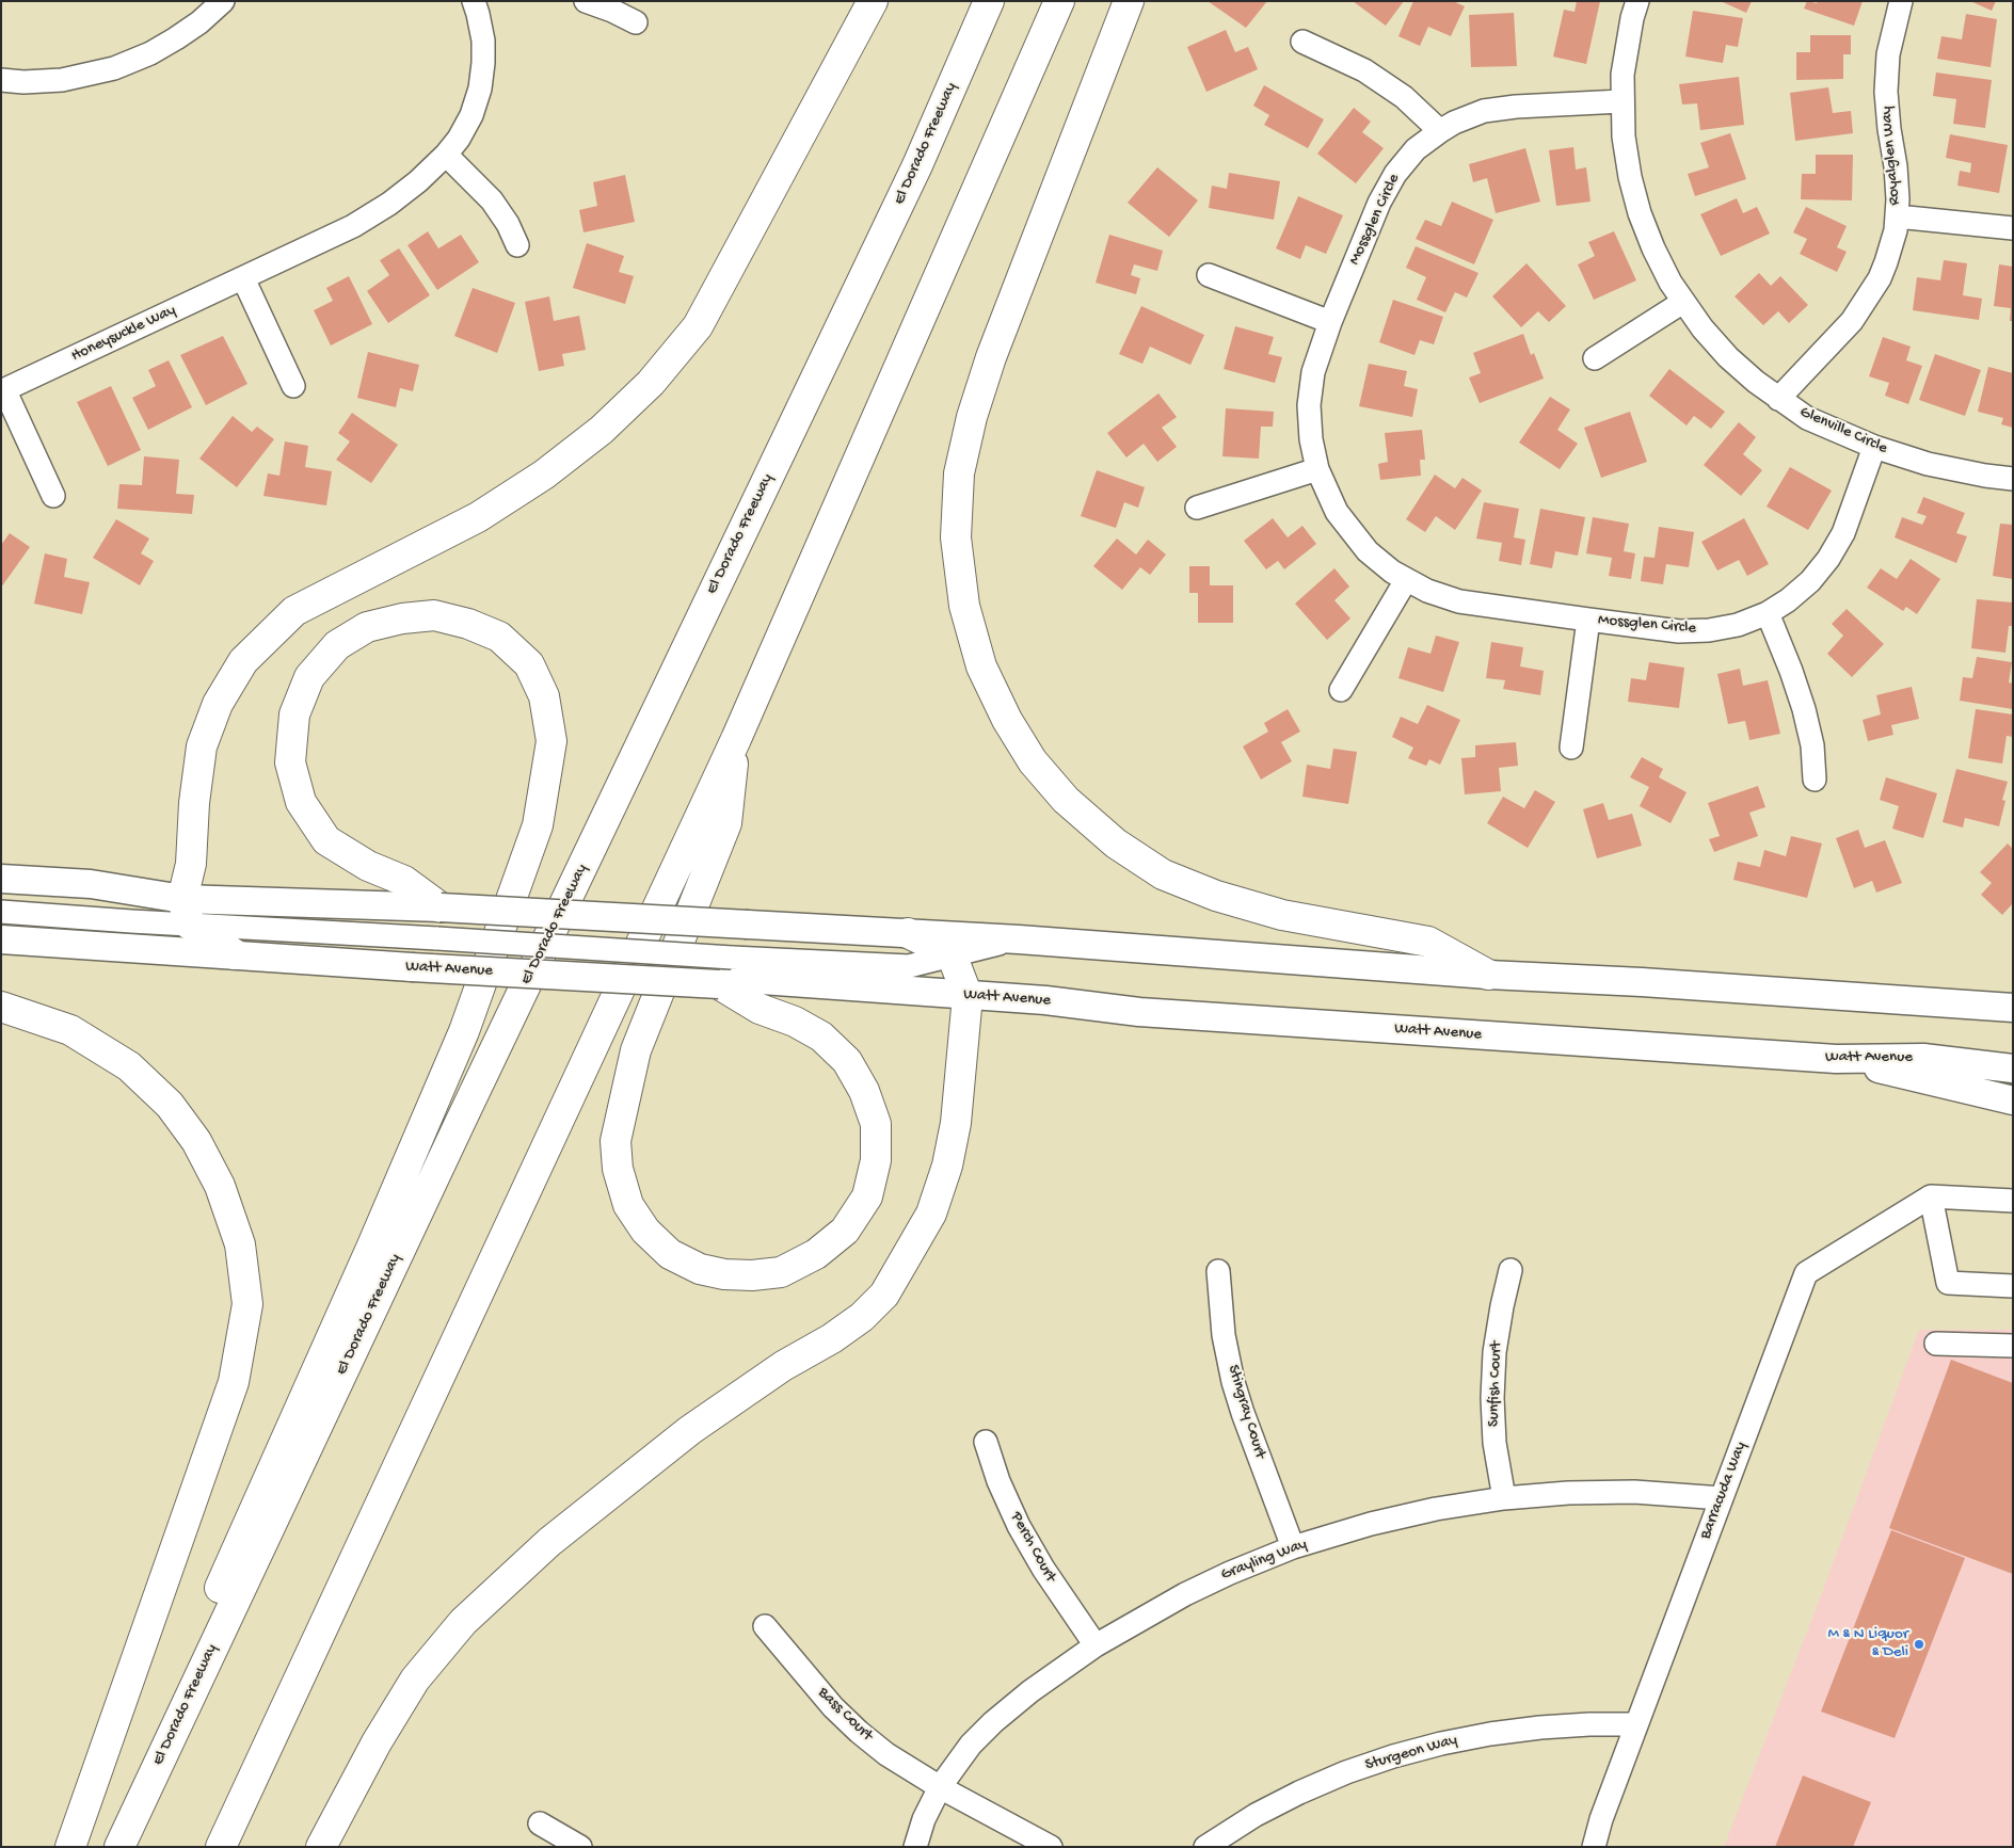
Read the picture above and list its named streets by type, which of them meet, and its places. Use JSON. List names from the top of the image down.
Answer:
{
  "streets": {
    "highway": ["El Dorado Freeway"],
    "main road": ["Watt Avenue"],
    "street": [
      "Royalglen Way",
      "Mossglen Circle",
      "Honeysuckle Way",
      "Glenville Circle",
      "Sunfish Court",
      "Stingray Court",
      "Barracuda Way",
      "Perch Court",
      "Grayling Way",
      "Bass Court",
      "Sturgeon Way"
    ]
  },
  "crossings": [
    ["Royalglen Way", "Glenville Circle"],
    ["Mossglen Circle", "Glenville Circle"],
    ["Sunfish Court", "Grayling Way"],
    ["Stingray Court", "Grayling Way"],
    ["Barracuda Way", "Grayling Way"],
    ["Barracuda Way", "Sturgeon Way"],
    ["Perch Court", "Grayling Way"],
    ["Grayling Way", "Bass Court"]
  ],
  "places": ["M & N Liquor & Deli"]
}
